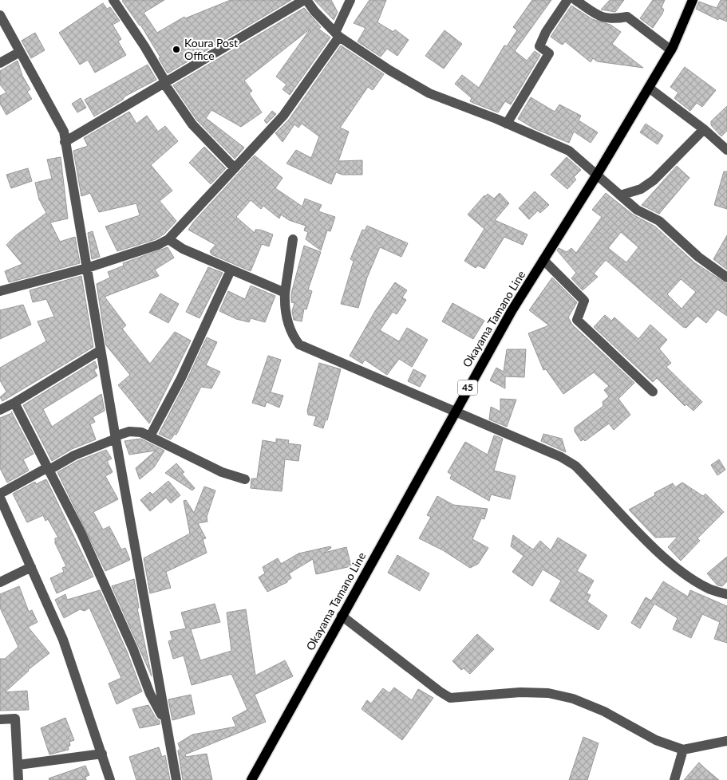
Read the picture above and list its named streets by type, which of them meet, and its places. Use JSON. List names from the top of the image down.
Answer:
{
  "streets": {
    "main road": ["Okayama Tamano Line", "45"]
  },
  "places": ["Koura Post Office"]
}
